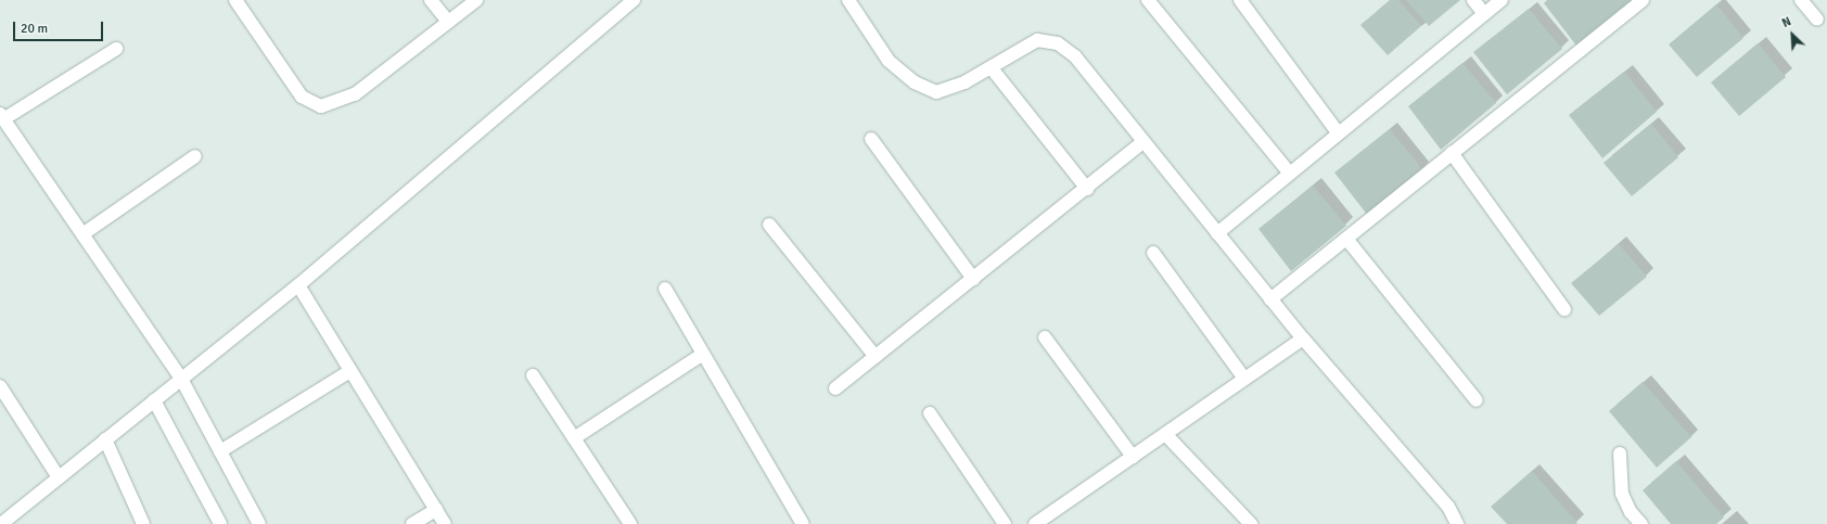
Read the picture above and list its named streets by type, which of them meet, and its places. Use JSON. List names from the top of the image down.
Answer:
{
  "scale_bar": "20 m",
  "north": "top left"
}
